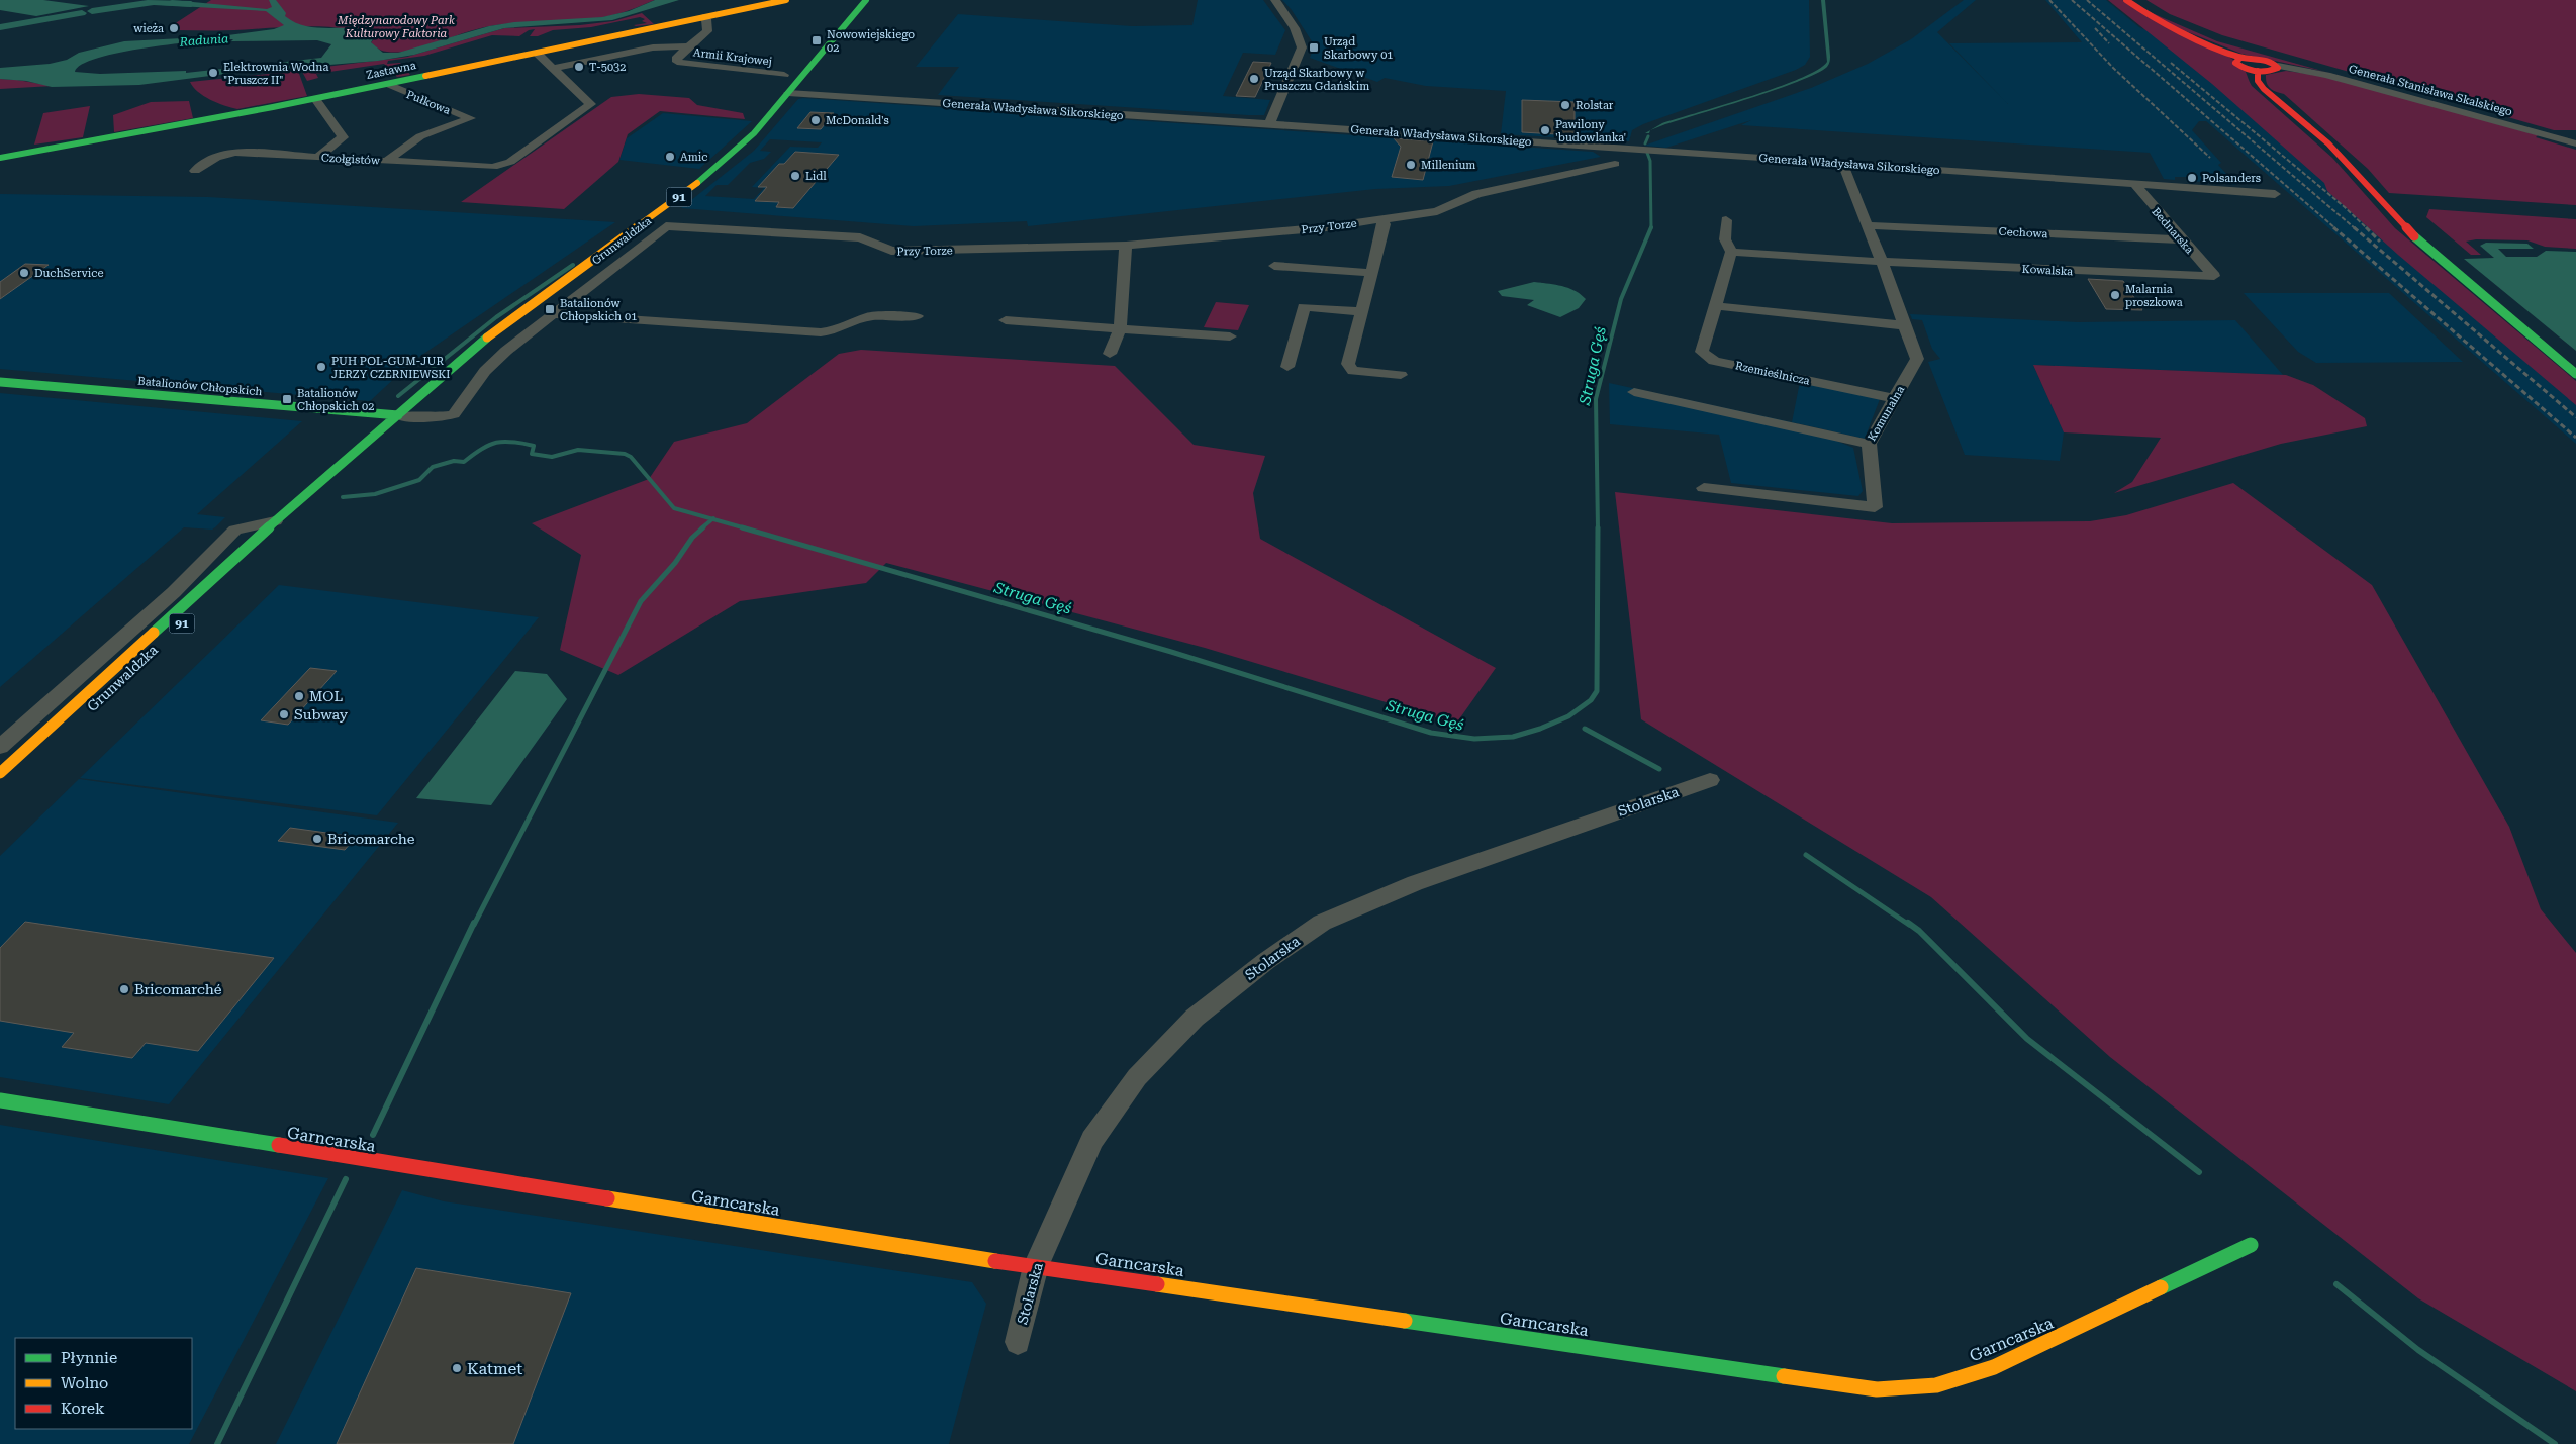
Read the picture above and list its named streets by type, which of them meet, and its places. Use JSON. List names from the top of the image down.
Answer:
{
  "streets": {
    "street": [
      "Armii Krajowej",
      "Zastawna",
      "Generała Stanisława Skalskiego",
      "Pułkowa",
      "Generała Władysława Sikorskiego",
      "Czołgistów",
      "91",
      "Przy Torze",
      "Bednarska",
      "Cechowa",
      "Grunwaldzka",
      "Kowalska",
      "Rzemieślnicza",
      "Batalionów Chłopskich",
      "Komunalna",
      "Stolarska",
      "Garncarska"
    ]
  },
  "crossings": [
    ["Armii Krajowej", "Zastawna"],
    ["Zastawna", "Pułkowa"],
    ["Pułkowa", "Czołgistów"],
    ["Generała Władysława Sikorskiego", "Bednarska"],
    ["Generała Władysława Sikorskiego", "Grunwaldzka"],
    ["Generała Władysława Sikorskiego", "Komunalna"],
    ["Przy Torze", "Grunwaldzka"],
    ["Bednarska", "Cechowa"],
    ["Bednarska", "Kowalska"],
    ["Cechowa", "Komunalna"],
    ["Grunwaldzka", "Batalionów Chłopskich"],
    ["Kowalska", "Komunalna"],
    ["Rzemieślnicza", "Komunalna"],
    ["Stolarska", "Garncarska"]
  ],
  "water": ["Radunia", "Struga Gęś"],
  "parks": ["Międzynarodowy Park Kulturowy Faktoria"],
  "places": {
    "other": [
      "wieża",
      "T-5032",
      "Elektrownia Wodna \"Pruszcz II\"",
      "Urząd Skarbowy w Pruszczu Gdańskim",
      "Rolstar",
      "McDonald's",
      "Pawilony 'budowlanka'",
      "Amic",
      "Millenium",
      "Lidl",
      "Polsanders",
      "DuchService",
      "Malarnia proszkowa",
      "PUH POL-GUM-JUR JERZY CZERNIEWSKI",
      "MOL",
      "Subway",
      "Bricomarche",
      "Bricomarché",
      "Katmet"
    ],
    "transit": [
      "Nowowiejskiego 02",
      "Urząd Skarbowy 01",
      "Batalionów Chłopskich 01",
      "Batalionów Chłopskich 02"
    ]
  },
  "legend": ["Płynnie", "Wolno", "Korek"]
}
